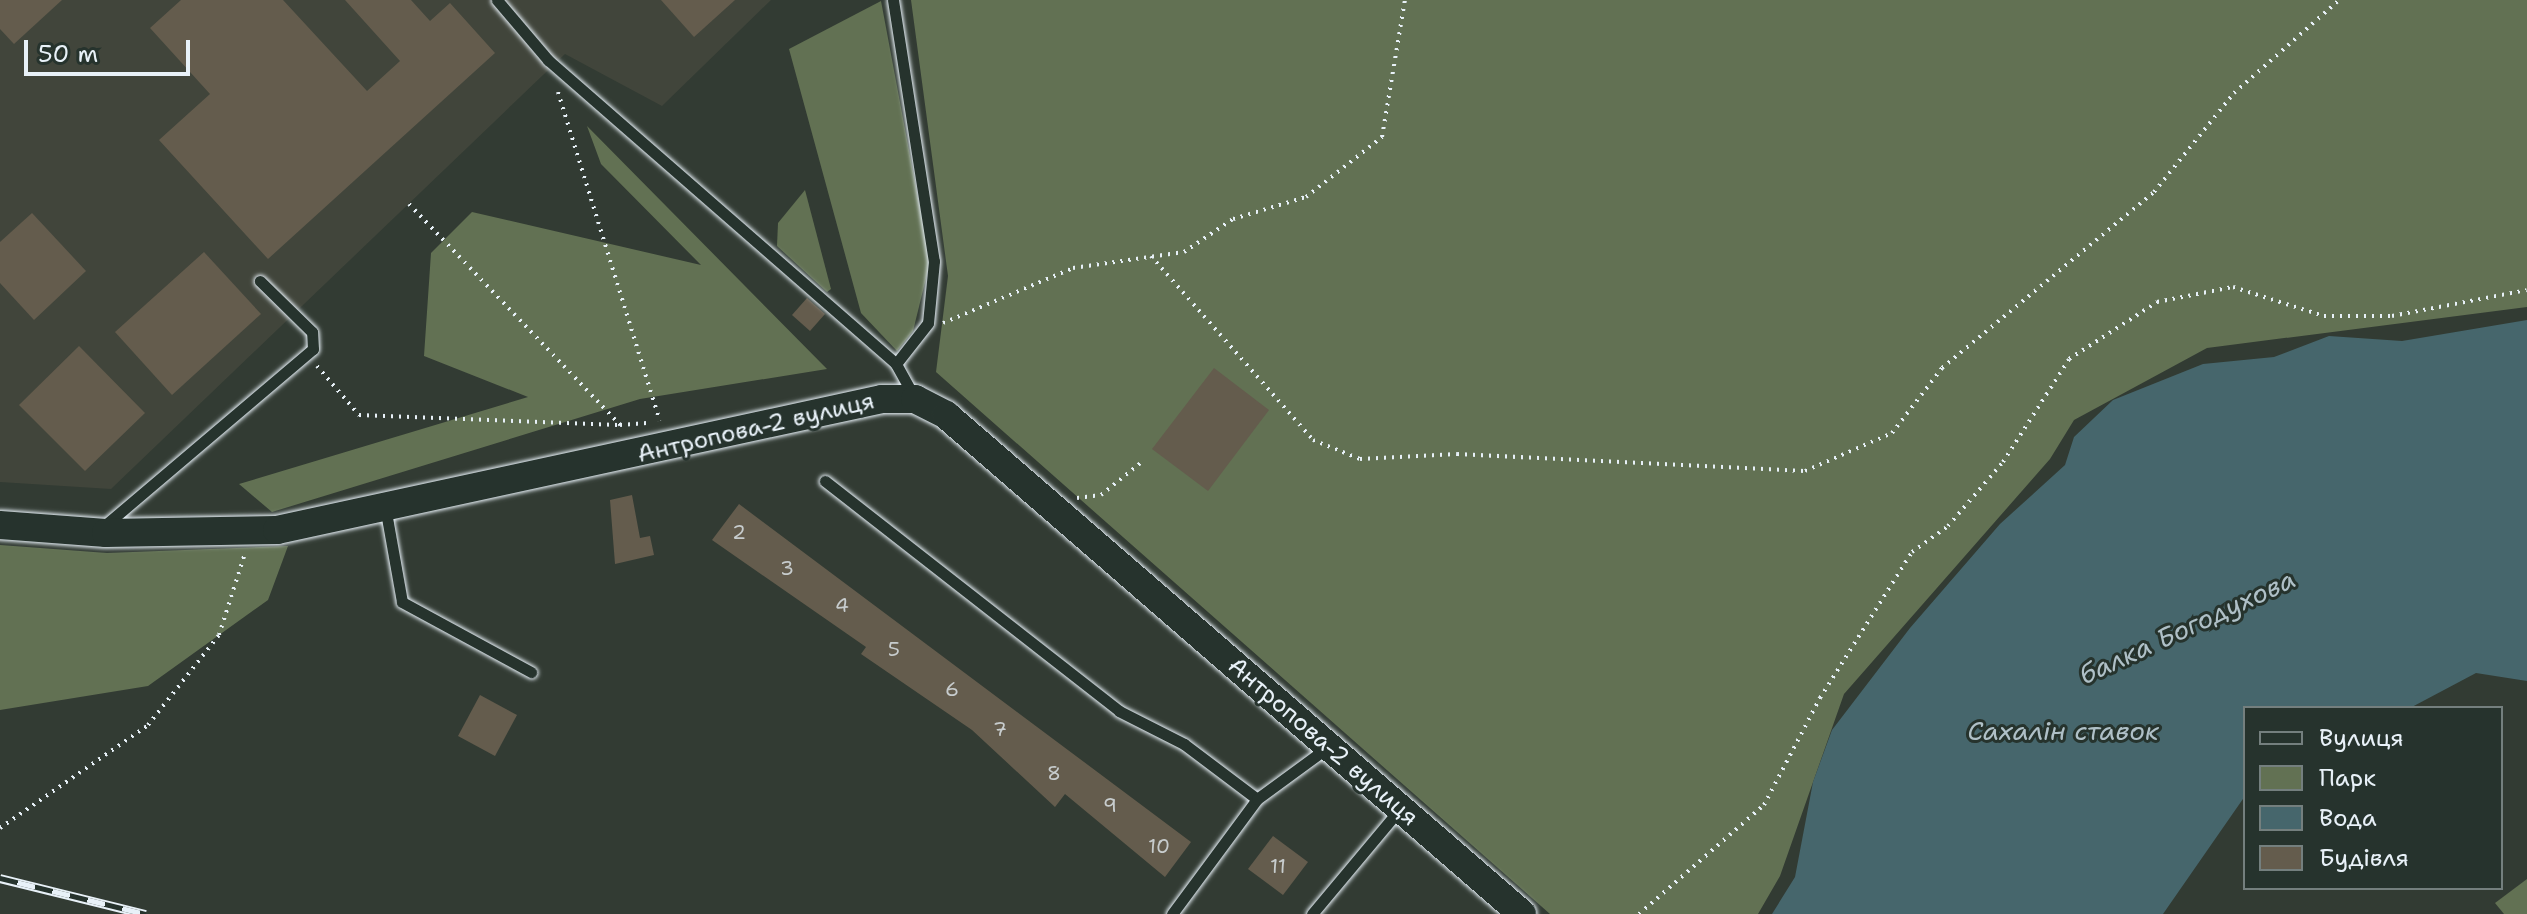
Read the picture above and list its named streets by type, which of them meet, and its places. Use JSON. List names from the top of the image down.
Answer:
{
  "streets": {
    "street": ["Антропова-2 вулиця"]
  },
  "water": ["балка Богодухова", "Сахалін ставок"],
  "house_numbers": [
    "2",
    "3",
    "4",
    "5",
    "6",
    "7",
    "8",
    "9",
    "10",
    "11"
  ],
  "legend": [
    "Вулиця",
    "Парк",
    "Вода",
    "Будівля"
  ],
  "scale_bar": "50 m"
}
